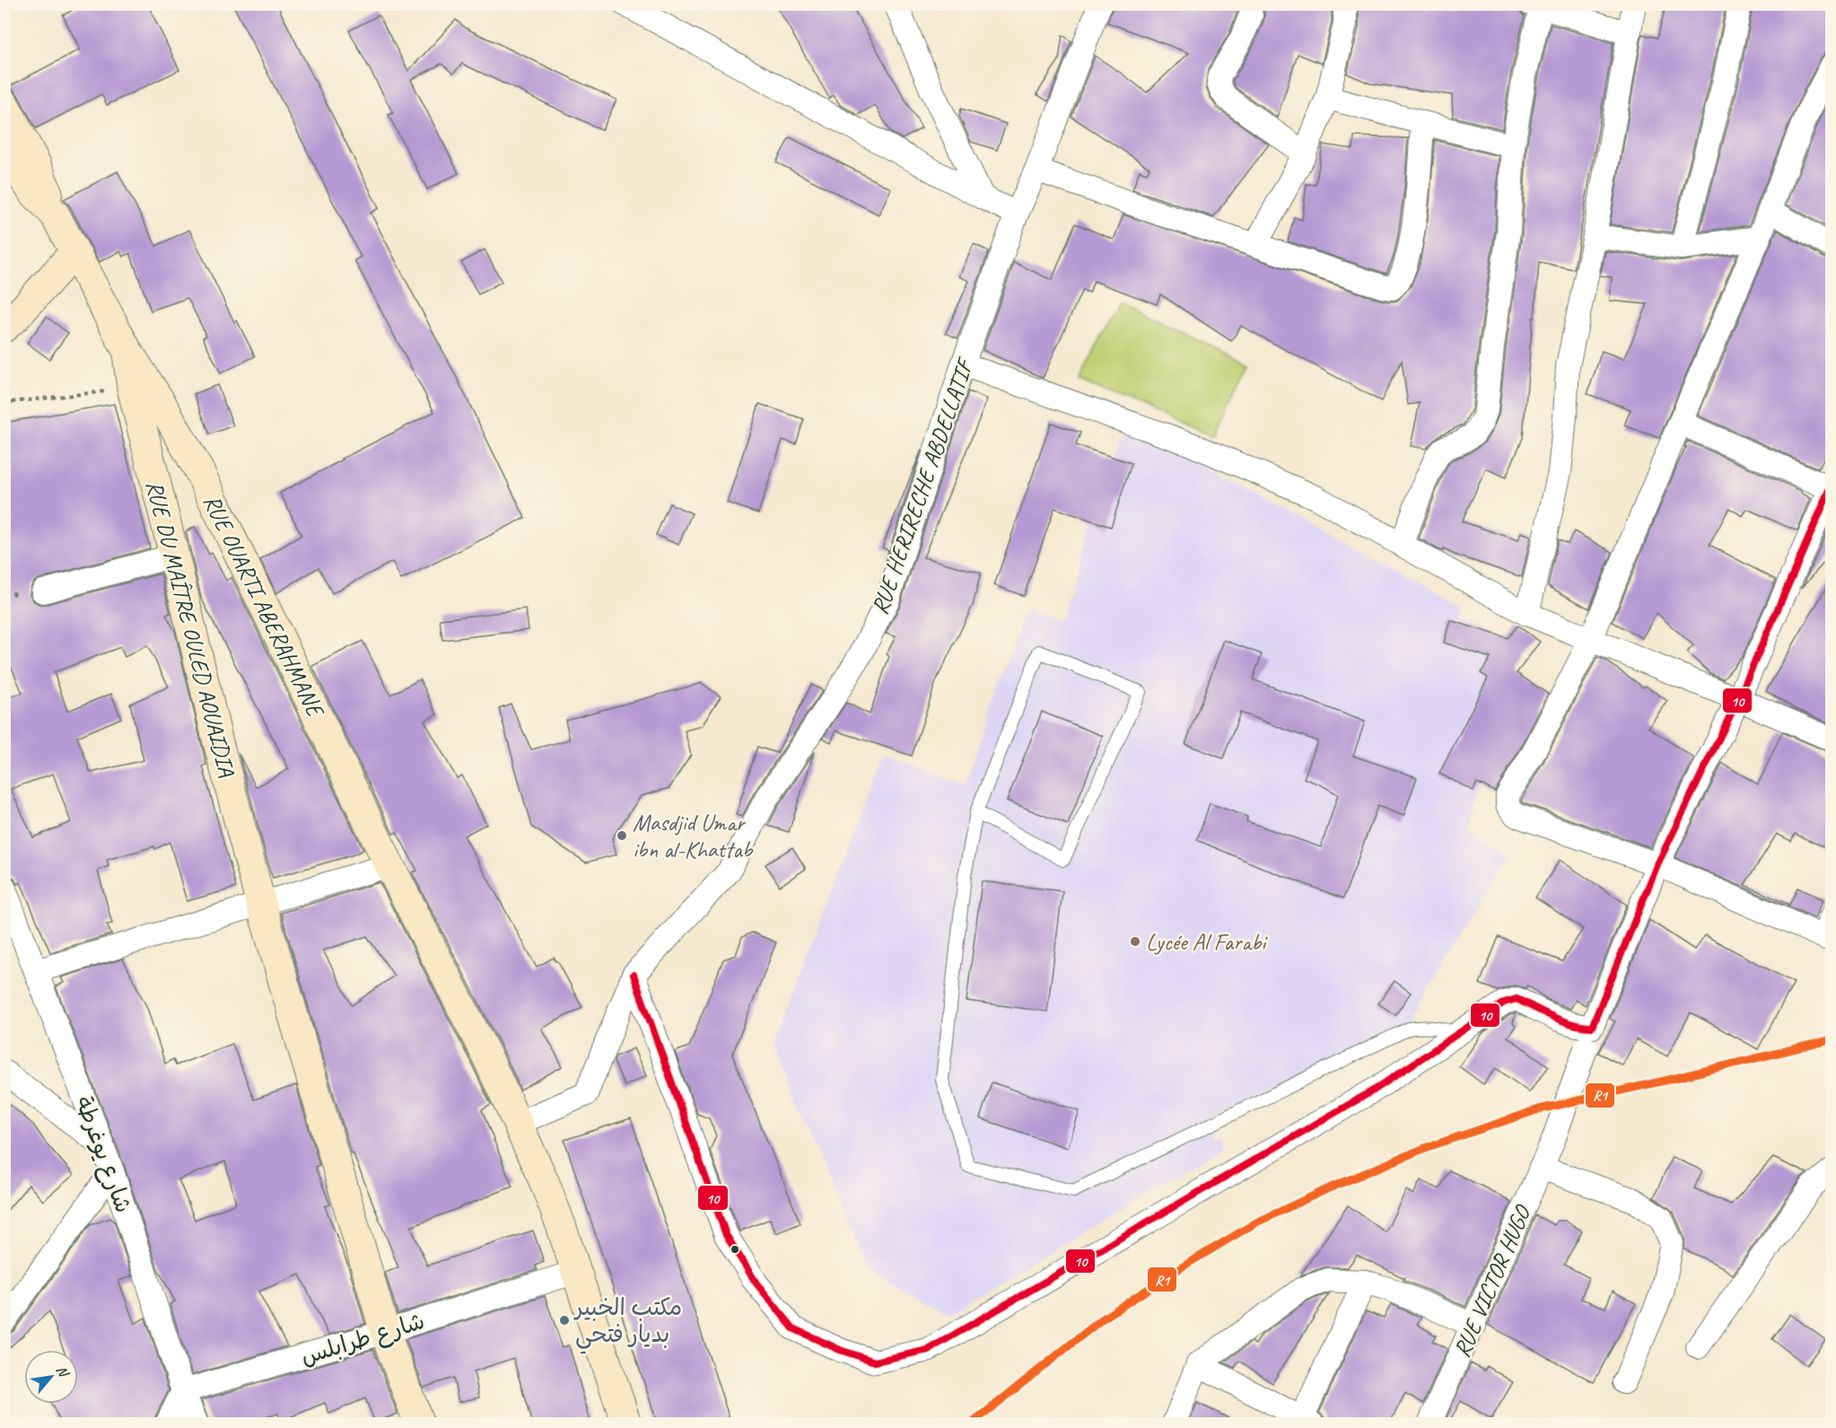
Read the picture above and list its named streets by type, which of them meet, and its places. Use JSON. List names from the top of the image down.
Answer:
{
  "streets": {
    "street": [
      "RUE HERIRECHE ABDELLATIF",
      "RUE OUARTI ABERAHMANE",
      "RUE DU MAÎTRE OULED AOUAIDIA",
      "شارع يوغرطة",
      "RUE VICTOR HUGO",
      "شارع طرابلس"
    ]
  },
  "crossings": [
    ["RUE HERIRECHE ABDELLATIF", "RUE OUARTI ABERAHMANE"],
    ["RUE OUARTI ABERAHMANE", "RUE DU MAÎTRE OULED AOUAIDIA"],
    ["RUE OUARTI ABERAHMANE", "شارع طرابلس"],
    ["RUE DU MAÎTRE OULED AOUAIDIA", "شارع طرابلس"],
    ["شارع يوغرطة", "شارع طرابلس"]
  ],
  "places": ["Masdjid Umar ibn al-Khattab", "Lycée Al Farabi", "مكتب الخبير بديار فتحي"],
  "lines": ["transit line 10", "transit line R1"],
  "north": "top right"
}
